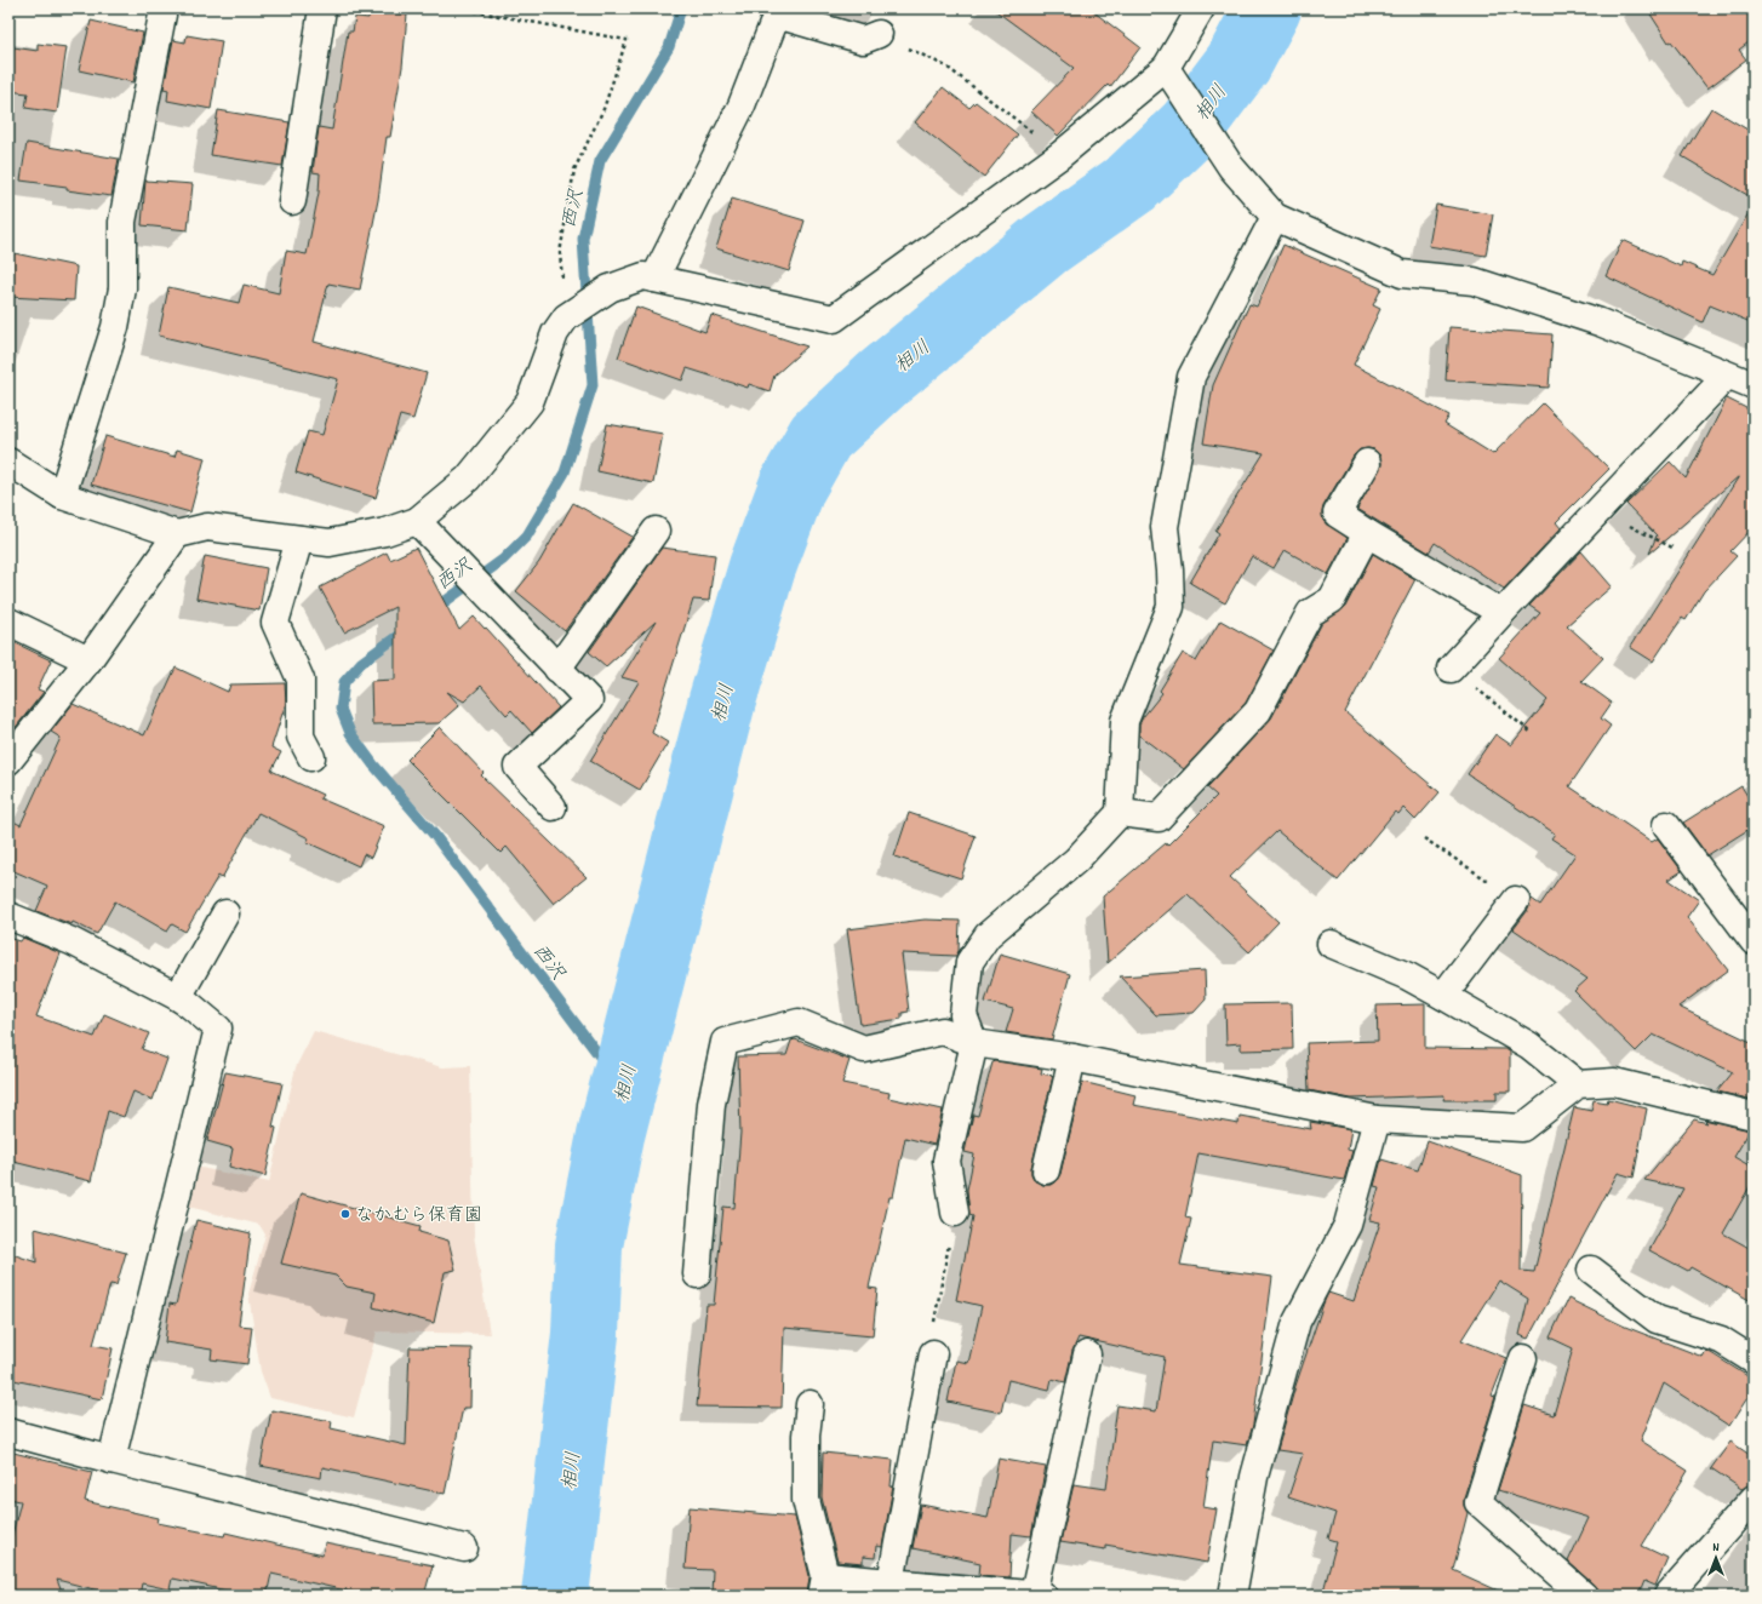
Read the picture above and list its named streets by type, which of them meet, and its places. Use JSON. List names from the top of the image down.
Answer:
{
  "water": ["相川", "西沢"],
  "places": ["なかむら保育園"],
  "north": "top"
}
